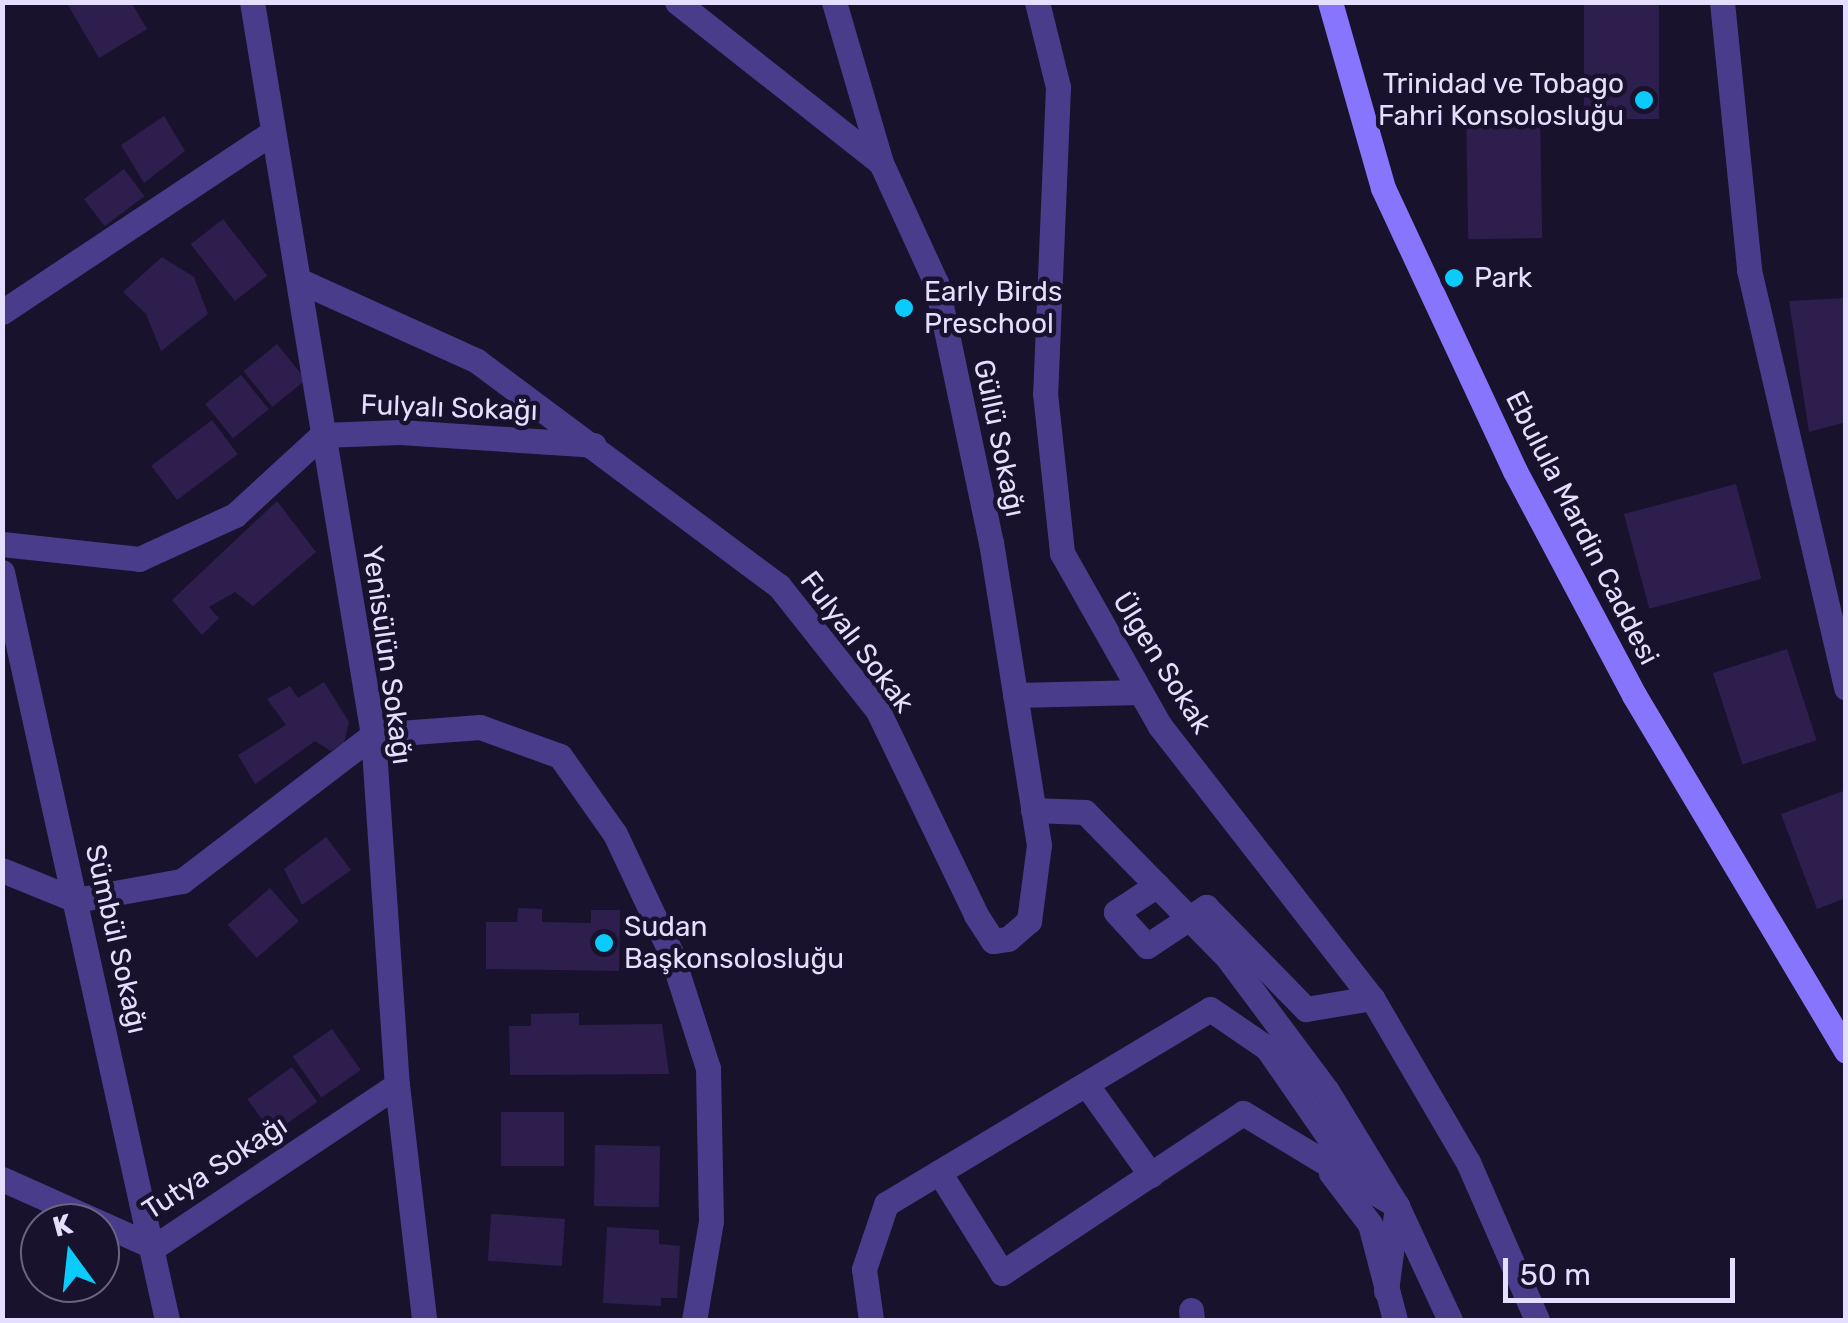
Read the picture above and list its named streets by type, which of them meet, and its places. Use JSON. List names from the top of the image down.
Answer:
{
  "streets": {
    "street": [
      "Fulyalı Sokağı",
      "Güllü Sokağı",
      "Ebulula Mardin Caddesi",
      "Fulyalı Sokak",
      "Yenisülün Sokağı",
      "Ülgen Sokak",
      "Sümbül Sokağı",
      "Tutya Sokağı"
    ]
  },
  "crossings": [
    ["Fulyalı Sokağı", "Fulyalı Sokak"],
    ["Fulyalı Sokağı", "Yenisülün Sokağı"],
    ["Güllü Sokağı", "Fulyalı Sokak"],
    ["Yenisülün Sokağı", "Tutya Sokağı"],
    ["Sümbül Sokağı", "Tutya Sokağı"]
  ],
  "places": [
    "Trinidad ve Tobago Fahri Konsolosluğu",
    "Park",
    "Early Birds Preschool",
    "Sudan Başkonsolosluğu"
  ],
  "scale_bar": "50 m",
  "north": "top"
}
